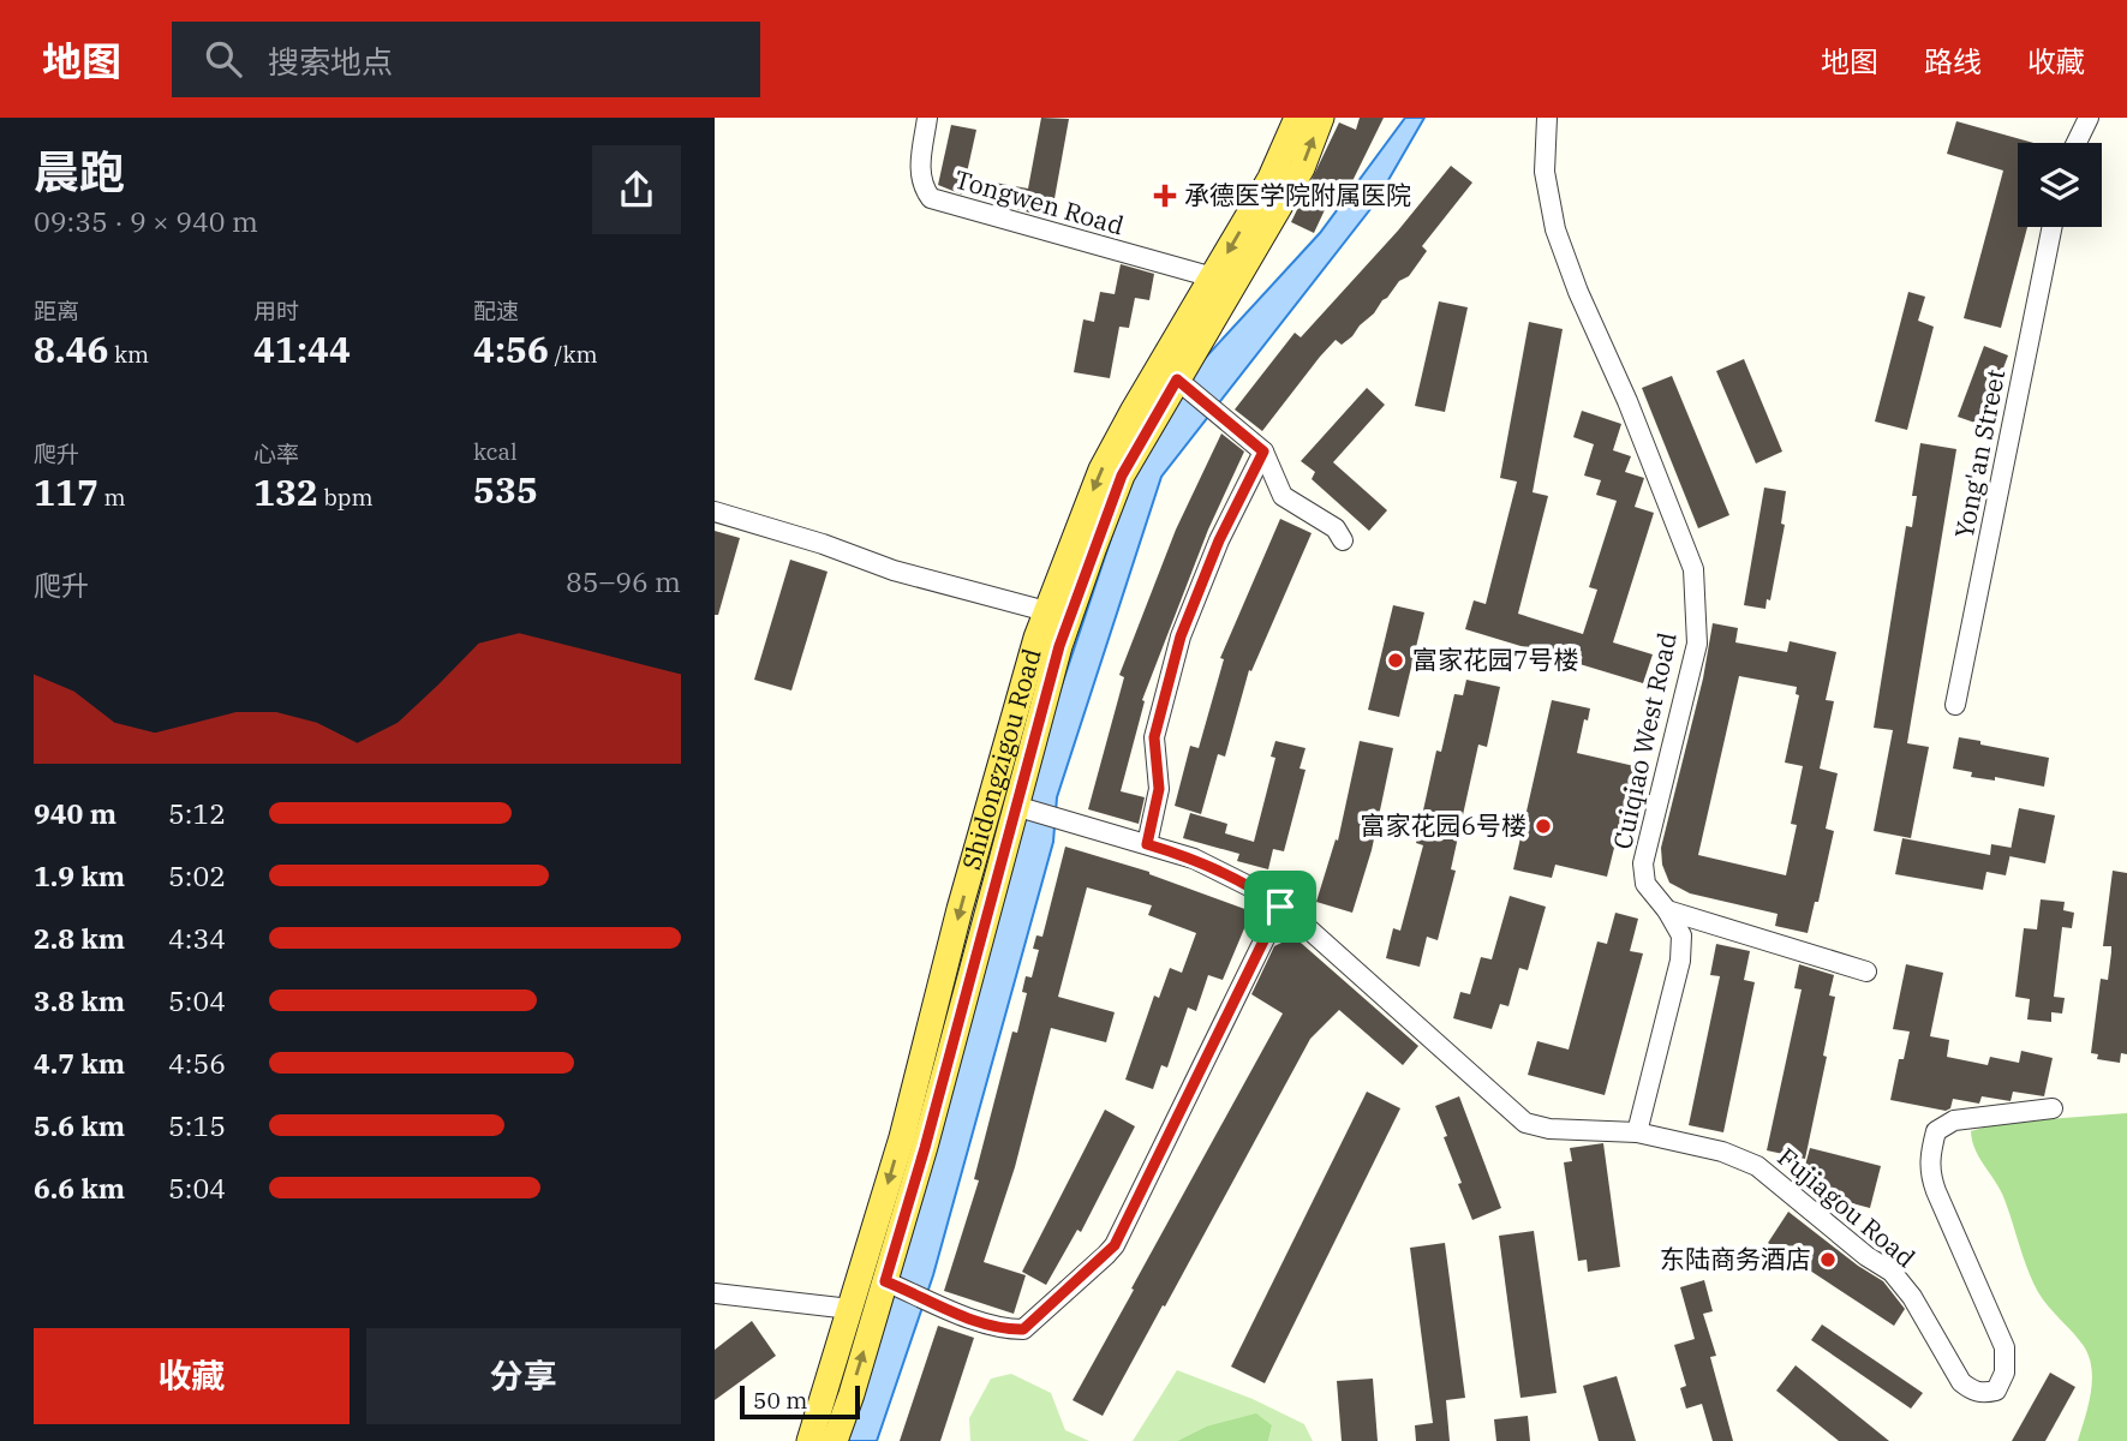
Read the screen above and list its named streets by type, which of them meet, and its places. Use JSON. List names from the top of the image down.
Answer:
{
  "streets": {
    "main road": ["Shidongzigou Road"],
    "street": [
      "Tongwen Road",
      "Yong'an Street",
      "Cuiqiao West Road",
      "Fujiagou Road"
    ]
  },
  "crossings": [
    ["Tongwen Road", "Shidongzigou Road"],
    ["Cuiqiao West Road", "Fujiagou Road"],
    ["Shidongzigou Road", "Fujiagou Road"]
  ],
  "places": {
    "health": ["承德医学院附属医院"],
    "other": ["富家花园7号楼", "富家花园6号楼", "东陆商务酒店"]
  },
  "scale_bar": "50 m",
  "page": {
    "header": "地图",
    "search": "搜索地点",
    "nav": ["地图", "路线", "收藏"],
    "heading": ["晨跑", "09:35 · 9 × 940 m"],
    "stats": [
      ["距离", "8.46 km"],
      ["用时", "41:44"],
      ["配速", "4:56 /km"],
      ["爬升", "117 m"],
      ["心率", "132 bpm"],
      ["kcal", "535"]
    ],
    "chart": ["爬升", "85–96 m"],
    "list": [
      {
        "name": "940 m",
        "note": "5:12"
      },
      {
        "name": "1.9 km",
        "note": "5:02"
      },
      {
        "name": "2.8 km",
        "note": "4:34"
      },
      {
        "name": "3.8 km",
        "note": "5:04"
      },
      {
        "name": "4.7 km",
        "note": "4:56"
      },
      {
        "name": "5.6 km",
        "note": "5:15"
      },
      {
        "name": "6.6 km",
        "note": "5:04"
      }
    ],
    "buttons": ["收藏", "分享"],
    "scale": "50 m"
  }
}
